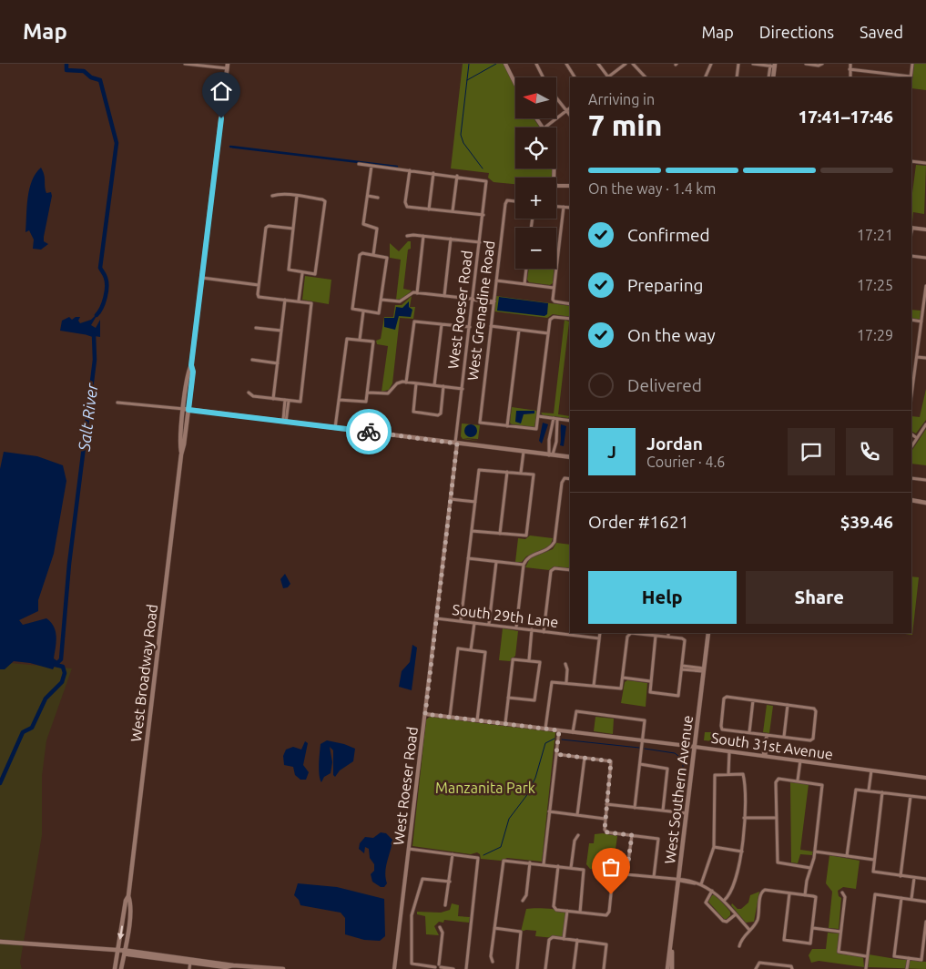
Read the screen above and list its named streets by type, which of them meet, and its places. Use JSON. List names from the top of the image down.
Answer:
{
  "streets": {
    "main road": ["West Broadway Road", "West Southern Avenue"],
    "street": [
      "West Roeser Road",
      "West Grenadine Road",
      "South 29th Lane",
      "South 31st Avenue"
    ]
  },
  "crossings": [
    ["West Roeser Road", "South 29th Lane"],
    ["West Roeser Road", "South 31st Avenue"],
    ["South 31st Avenue", "West Southern Avenue"]
  ],
  "water": ["Salt River"],
  "parks": ["Manzanita Park"],
  "north": "left",
  "page": {
    "header": "Map",
    "nav": ["Map", "Directions", "Saved"],
    "map_buttons": ["+", "−"],
    "heading": ["7 min", "Arriving in", "17:41–17:46"],
    "panel": [
      "Jordan",
      "Courier · 4.6",
      "Order #1621",
      "$39.46"
    ],
    "bar": "On the way · 1.4 km",
    "list": [
      ["Confirmed", "17:21"],
      ["Preparing", "17:25"],
      ["On the way", "17:29"],
      "Delivered"
    ],
    "round": "J",
    "buttons": ["Help", "Share"]
  }
}
